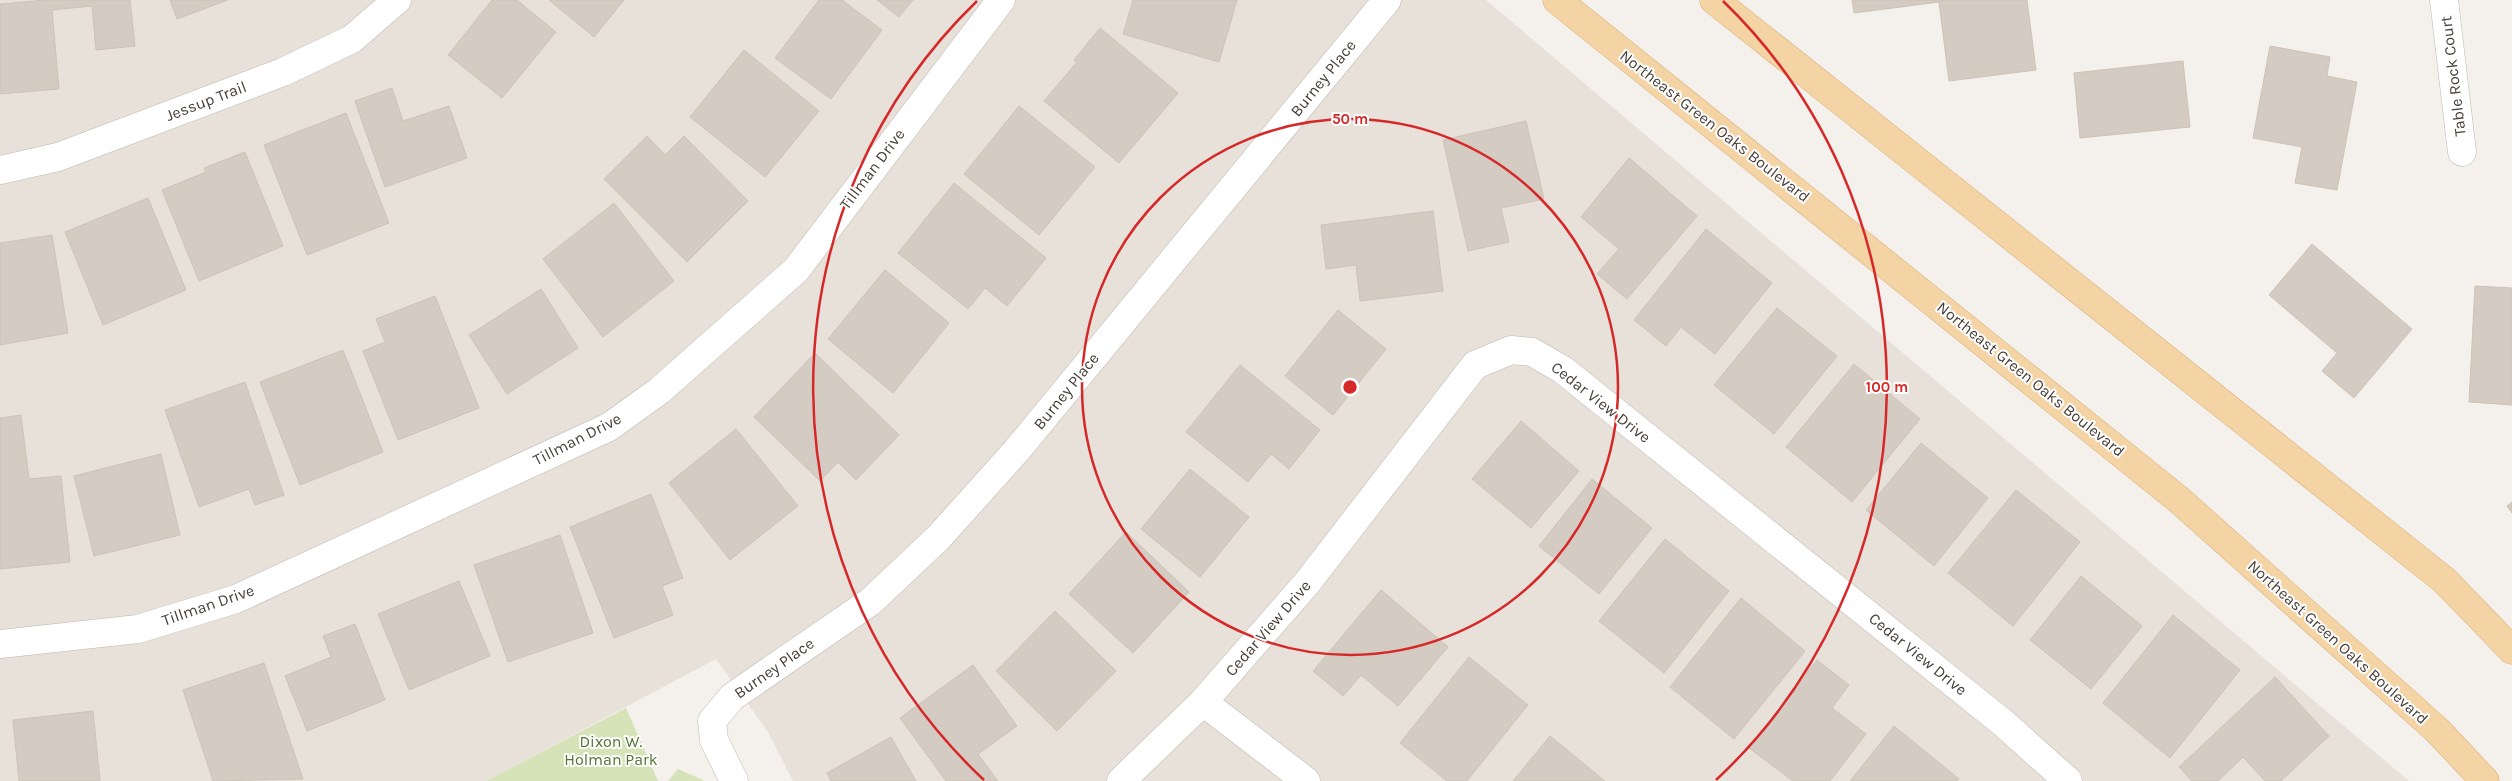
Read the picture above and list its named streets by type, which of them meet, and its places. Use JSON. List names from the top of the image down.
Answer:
{
  "streets": {
    "main road": ["Northeast Green Oaks Boulevard"],
    "street": [
      "Table Rock Court",
      "Burney Place",
      "Jessup Trail",
      "Tillman Drive",
      "Cedar View Drive"
    ]
  },
  "parks": ["Dixon W. Holman Park"],
  "rings": ["50 m", "100 m"]
}
